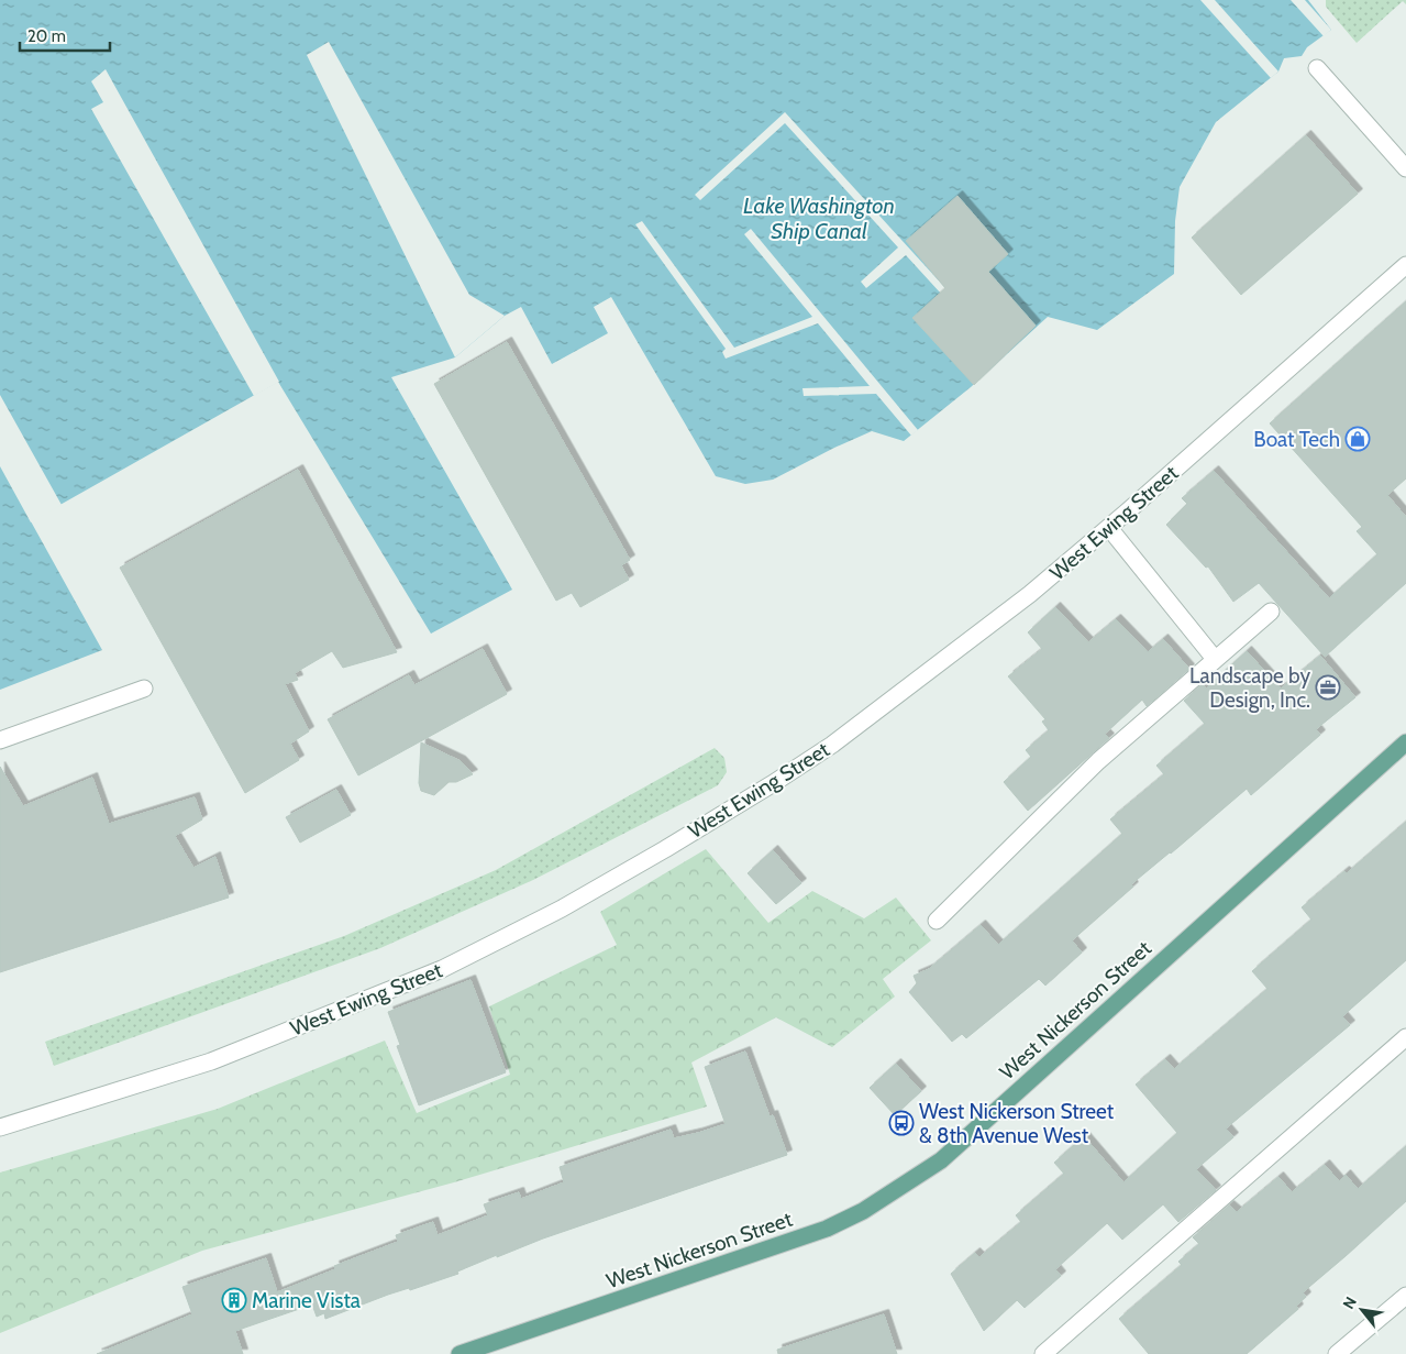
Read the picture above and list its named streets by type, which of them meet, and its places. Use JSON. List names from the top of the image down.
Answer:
{
  "streets": {
    "main road": ["West Nickerson Street"],
    "street": ["West Ewing Street"]
  },
  "water": ["Lake Washington Ship Canal"],
  "places": {
    "shop": ["Boat Tech"],
    "office": ["Landscape by Design, Inc."],
    "bus stop": ["West Nickerson Street & 8th Avenue West"],
    "building": ["Marine Vista"]
  },
  "scale_bar": "20 m",
  "north": "top left"
}
